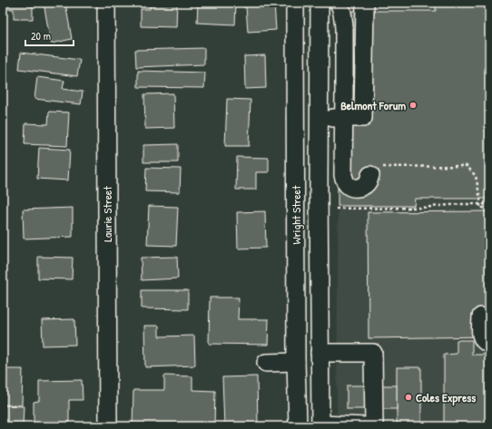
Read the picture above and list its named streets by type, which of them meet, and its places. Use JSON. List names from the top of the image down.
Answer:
{
  "streets": {
    "street": ["Laurie Street", "Wright Street"]
  },
  "places": ["Belmont Forum", "Coles Express"],
  "scale_bar": "20 m"
}
